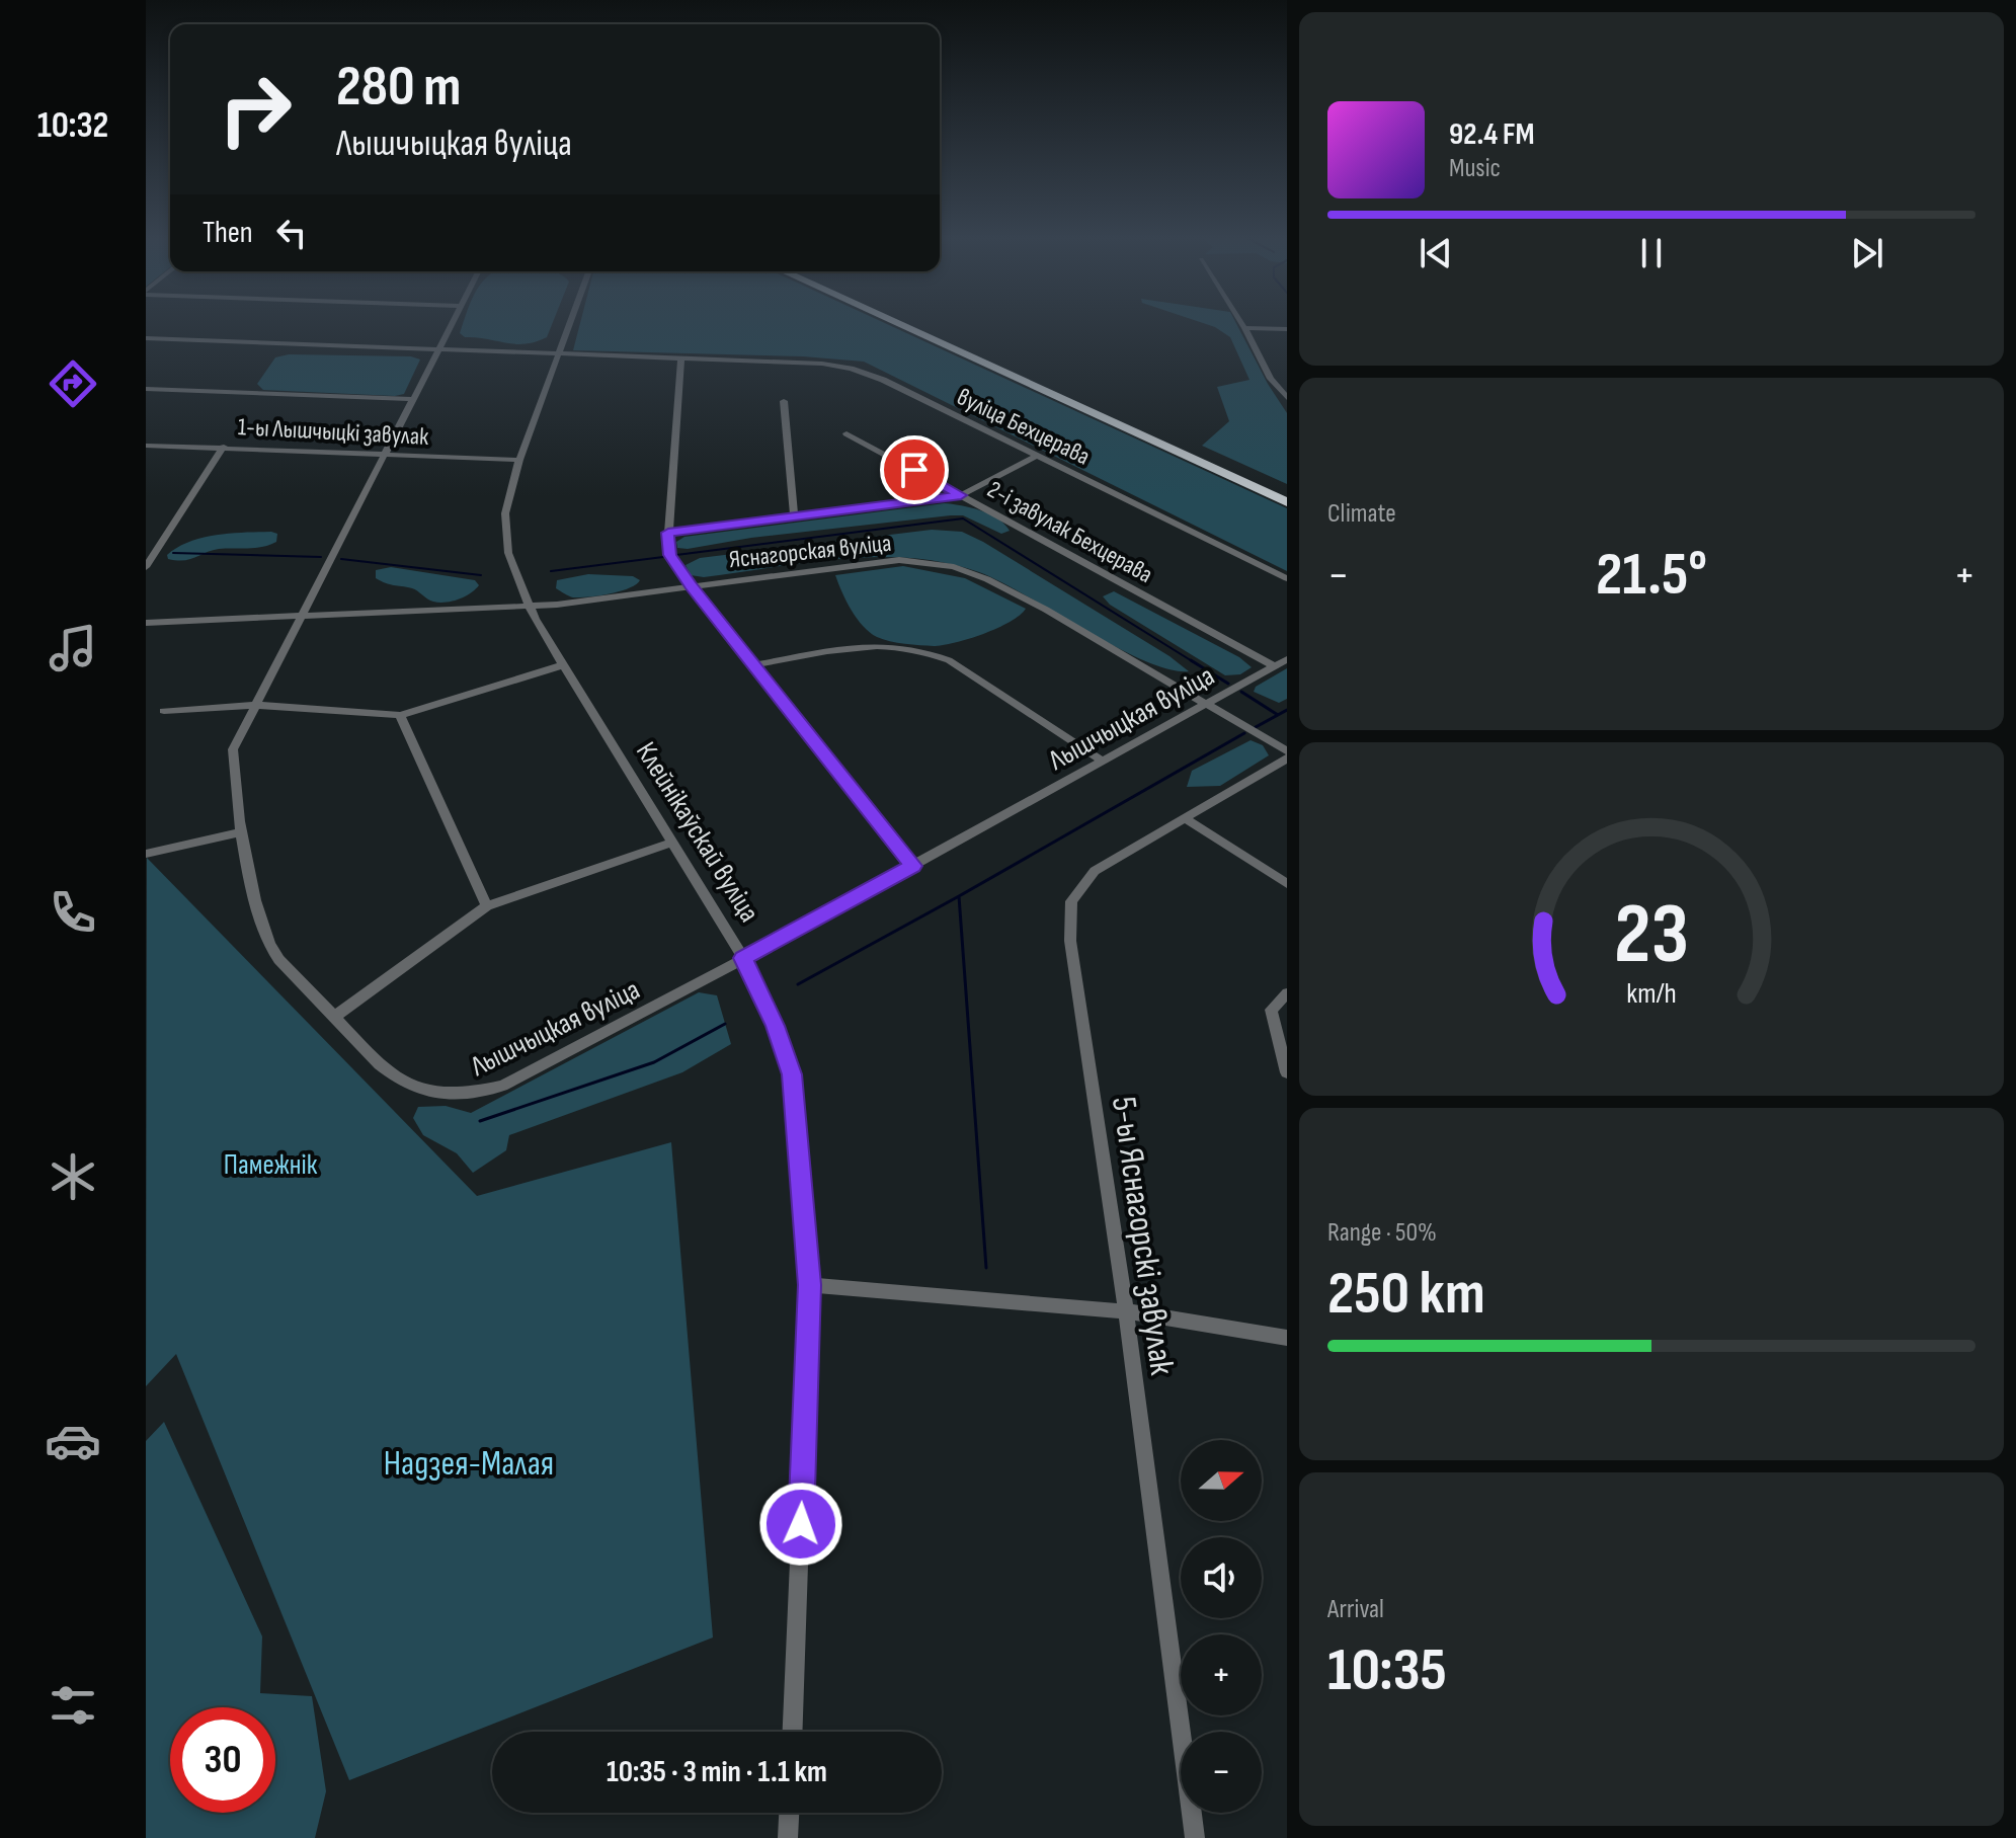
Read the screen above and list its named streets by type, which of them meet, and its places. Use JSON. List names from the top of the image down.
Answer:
{
  "streets": {
    "street": [
      "вуліца Бехцерава",
      "1-ы Лышчыцкі завулак",
      "2-і завулак Бехцерава",
      "Яснагорская вуліца",
      "Лышчыцкая вуліца",
      "Клейнікаўскай вуліца",
      "5-ы Яснагорскі завулак"
    ]
  },
  "crossings": [
    ["вуліца Бехцерава", "Лышчыцкая вуліца"],
    ["вуліца Бехцерава", "Клейнікаўскай вуліца"],
    ["1-ы Лышчыцкі завулак", "Лышчыцкая вуліца"],
    ["1-ы Лышчыцкі завулак", "Клейнікаўскай вуліца"],
    ["2-і завулак Бехцерава", "Лышчыцкая вуліца"],
    ["Яснагорская вуліца", "Лышчыцкая вуліца"],
    ["Яснагорская вуліца", "Клейнікаўскай вуліца"],
    ["Лышчыцкая вуліца", "Клейнікаўскай вуліца"]
  ],
  "parks": ["Памежнік", "Надзея-Малая"],
  "north": "right",
  "page": {
    "tabs": "10:32",
    "turn": ["280 m", "Лышчыцкая вуліца"],
    "song": ["92.4 FM", "Music"],
    "then": "Then",
    "tile": [
      "Climate",
      ["Range · 50%", "250 km"],
      ["Arrival", "10:35"]
    ],
    "heat": ["−", "21.5°", "+"],
    "map_buttons": ["+", "−"],
    "limit": "30",
    "trip": "10:35 · 3 min · 1.1 km",
    "gauge": ["23", "km/h"]
  }
}
